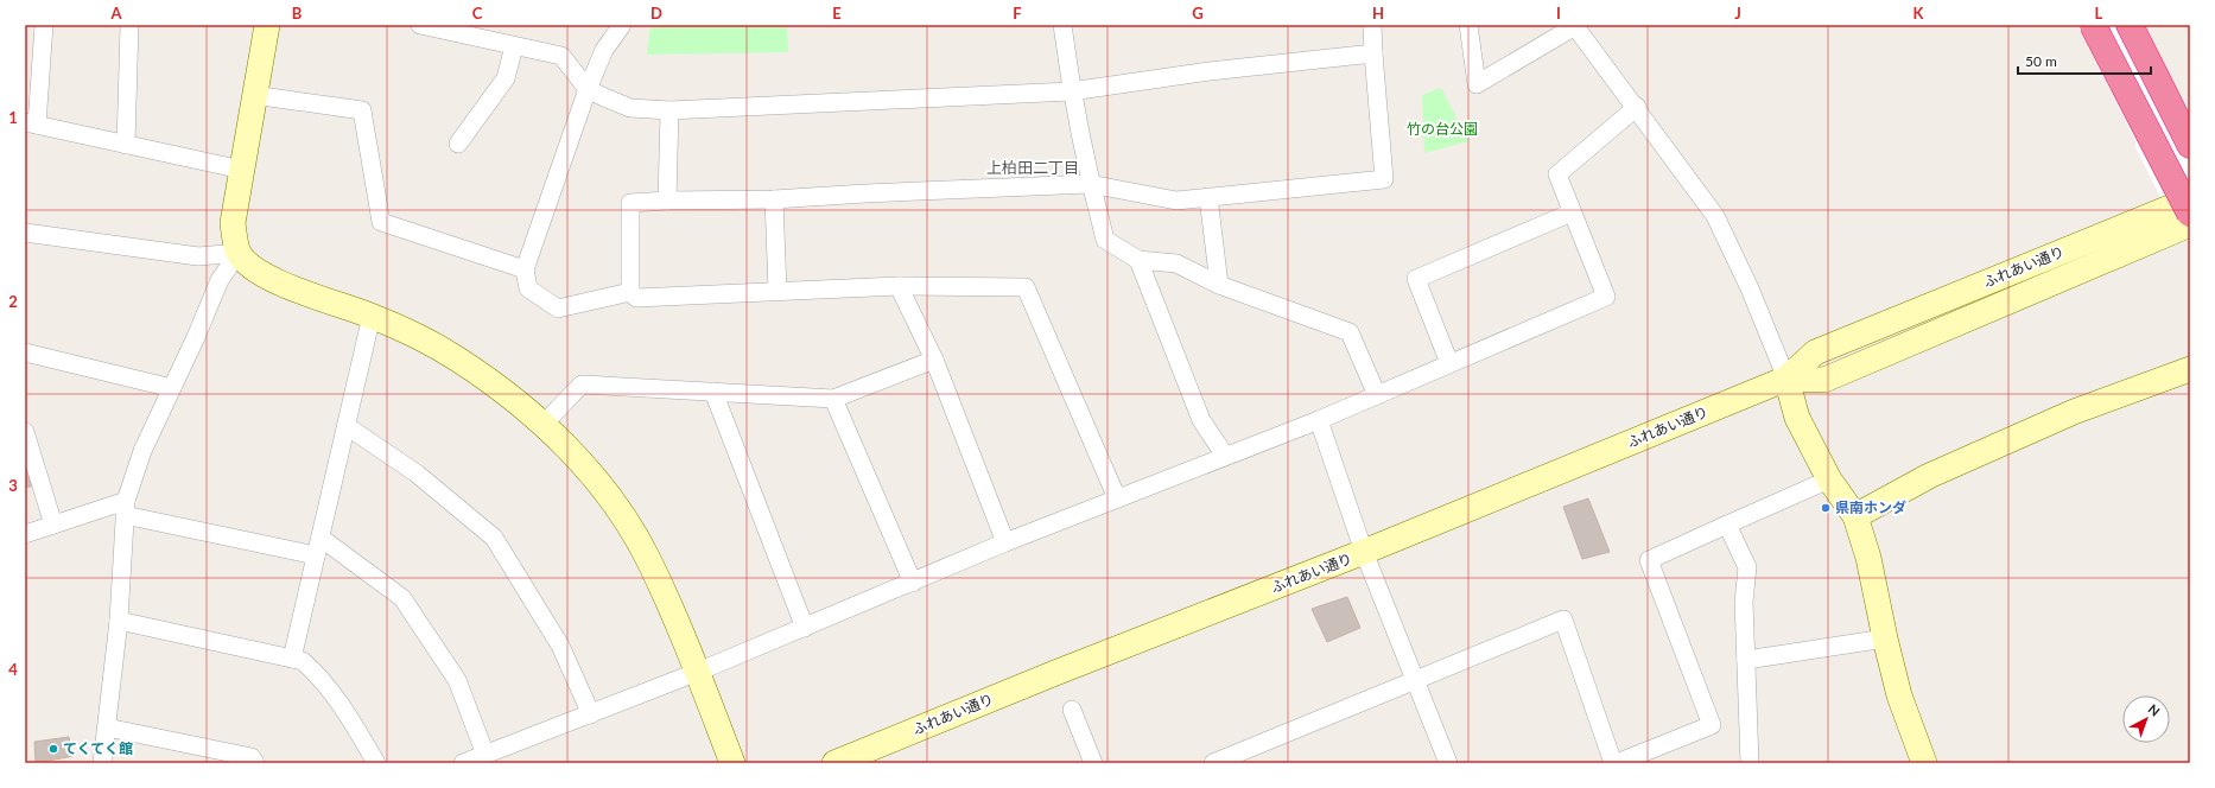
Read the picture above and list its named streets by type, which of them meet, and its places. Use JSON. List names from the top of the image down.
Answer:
{
  "streets": {
    "street": ["ふれあい通り"]
  },
  "districts": ["上柏田二丁目"],
  "parks": ["竹の台公園"],
  "places": ["県南ホンダ", "てくてく館"],
  "scale_bar": "50 m",
  "north": "top right",
  "grid": {
    "columns": [
      "A",
      "B",
      "C",
      "D",
      "E",
      "F",
      "G",
      "H",
      "I",
      "J",
      "K",
      "L"
    ],
    "rows": [
      "1",
      "2",
      "3",
      "4"
    ]
  }
}
